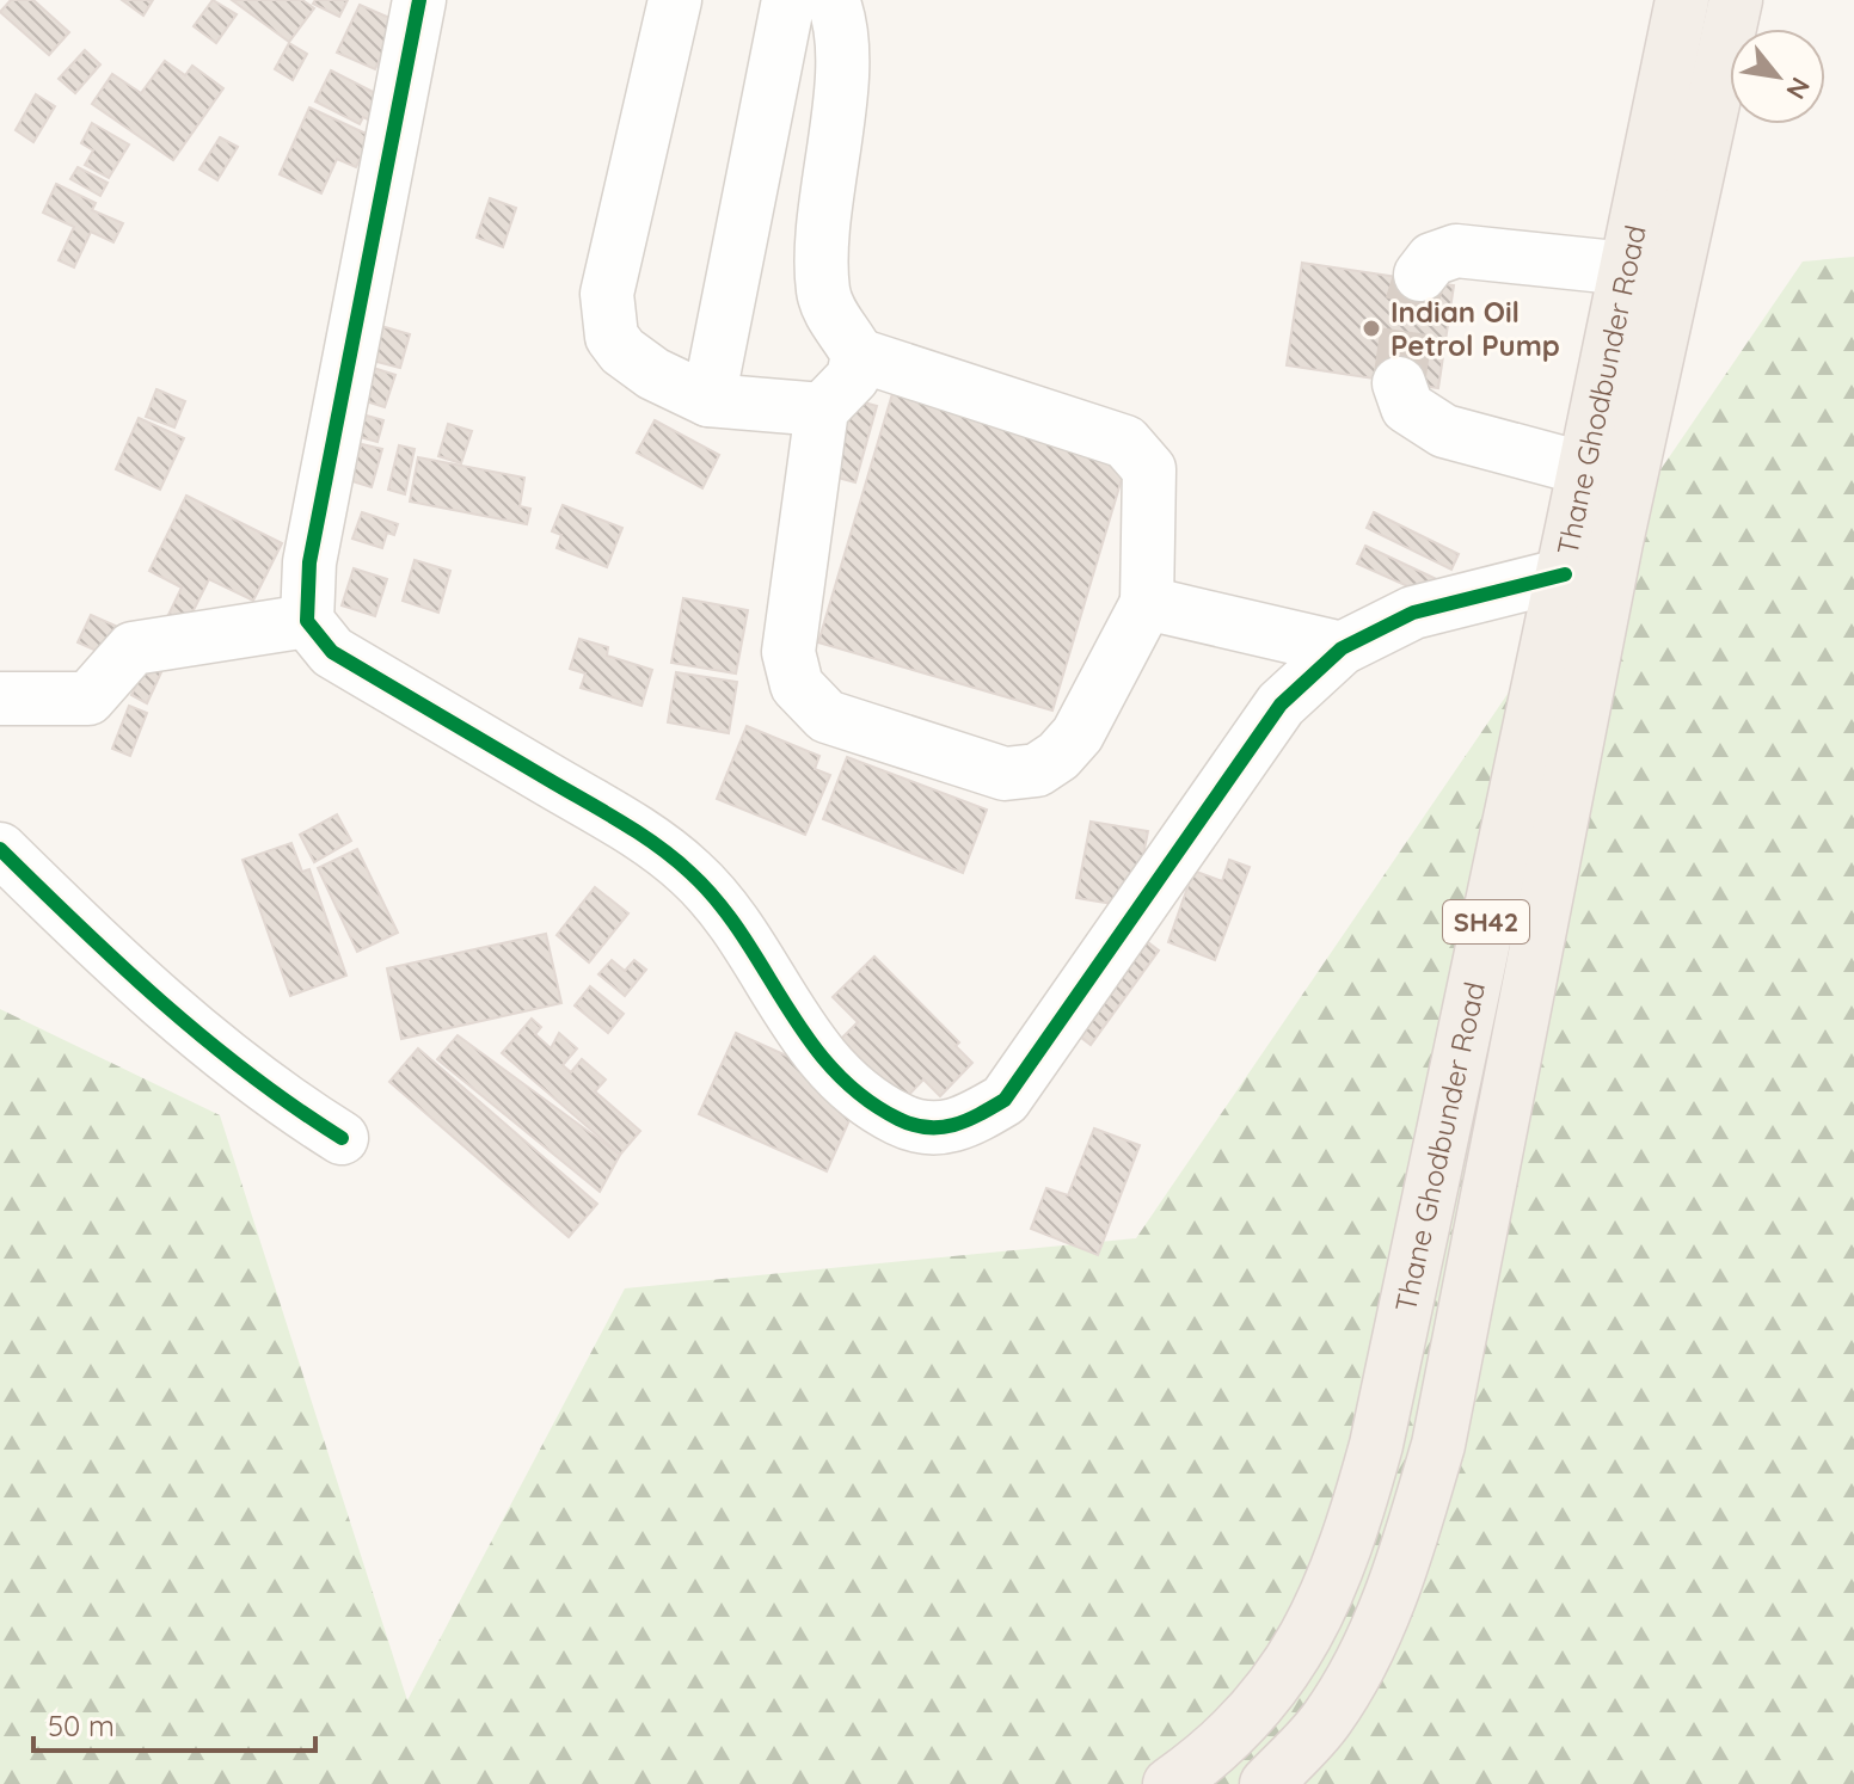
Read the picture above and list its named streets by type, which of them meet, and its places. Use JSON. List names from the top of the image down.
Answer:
{
  "streets": {
    "main road": ["Thane Ghodbunder Road", "SH42"]
  },
  "places": ["Indian Oil Petrol Pump"],
  "scale_bar": "50 m",
  "north": "bottom right"
}
